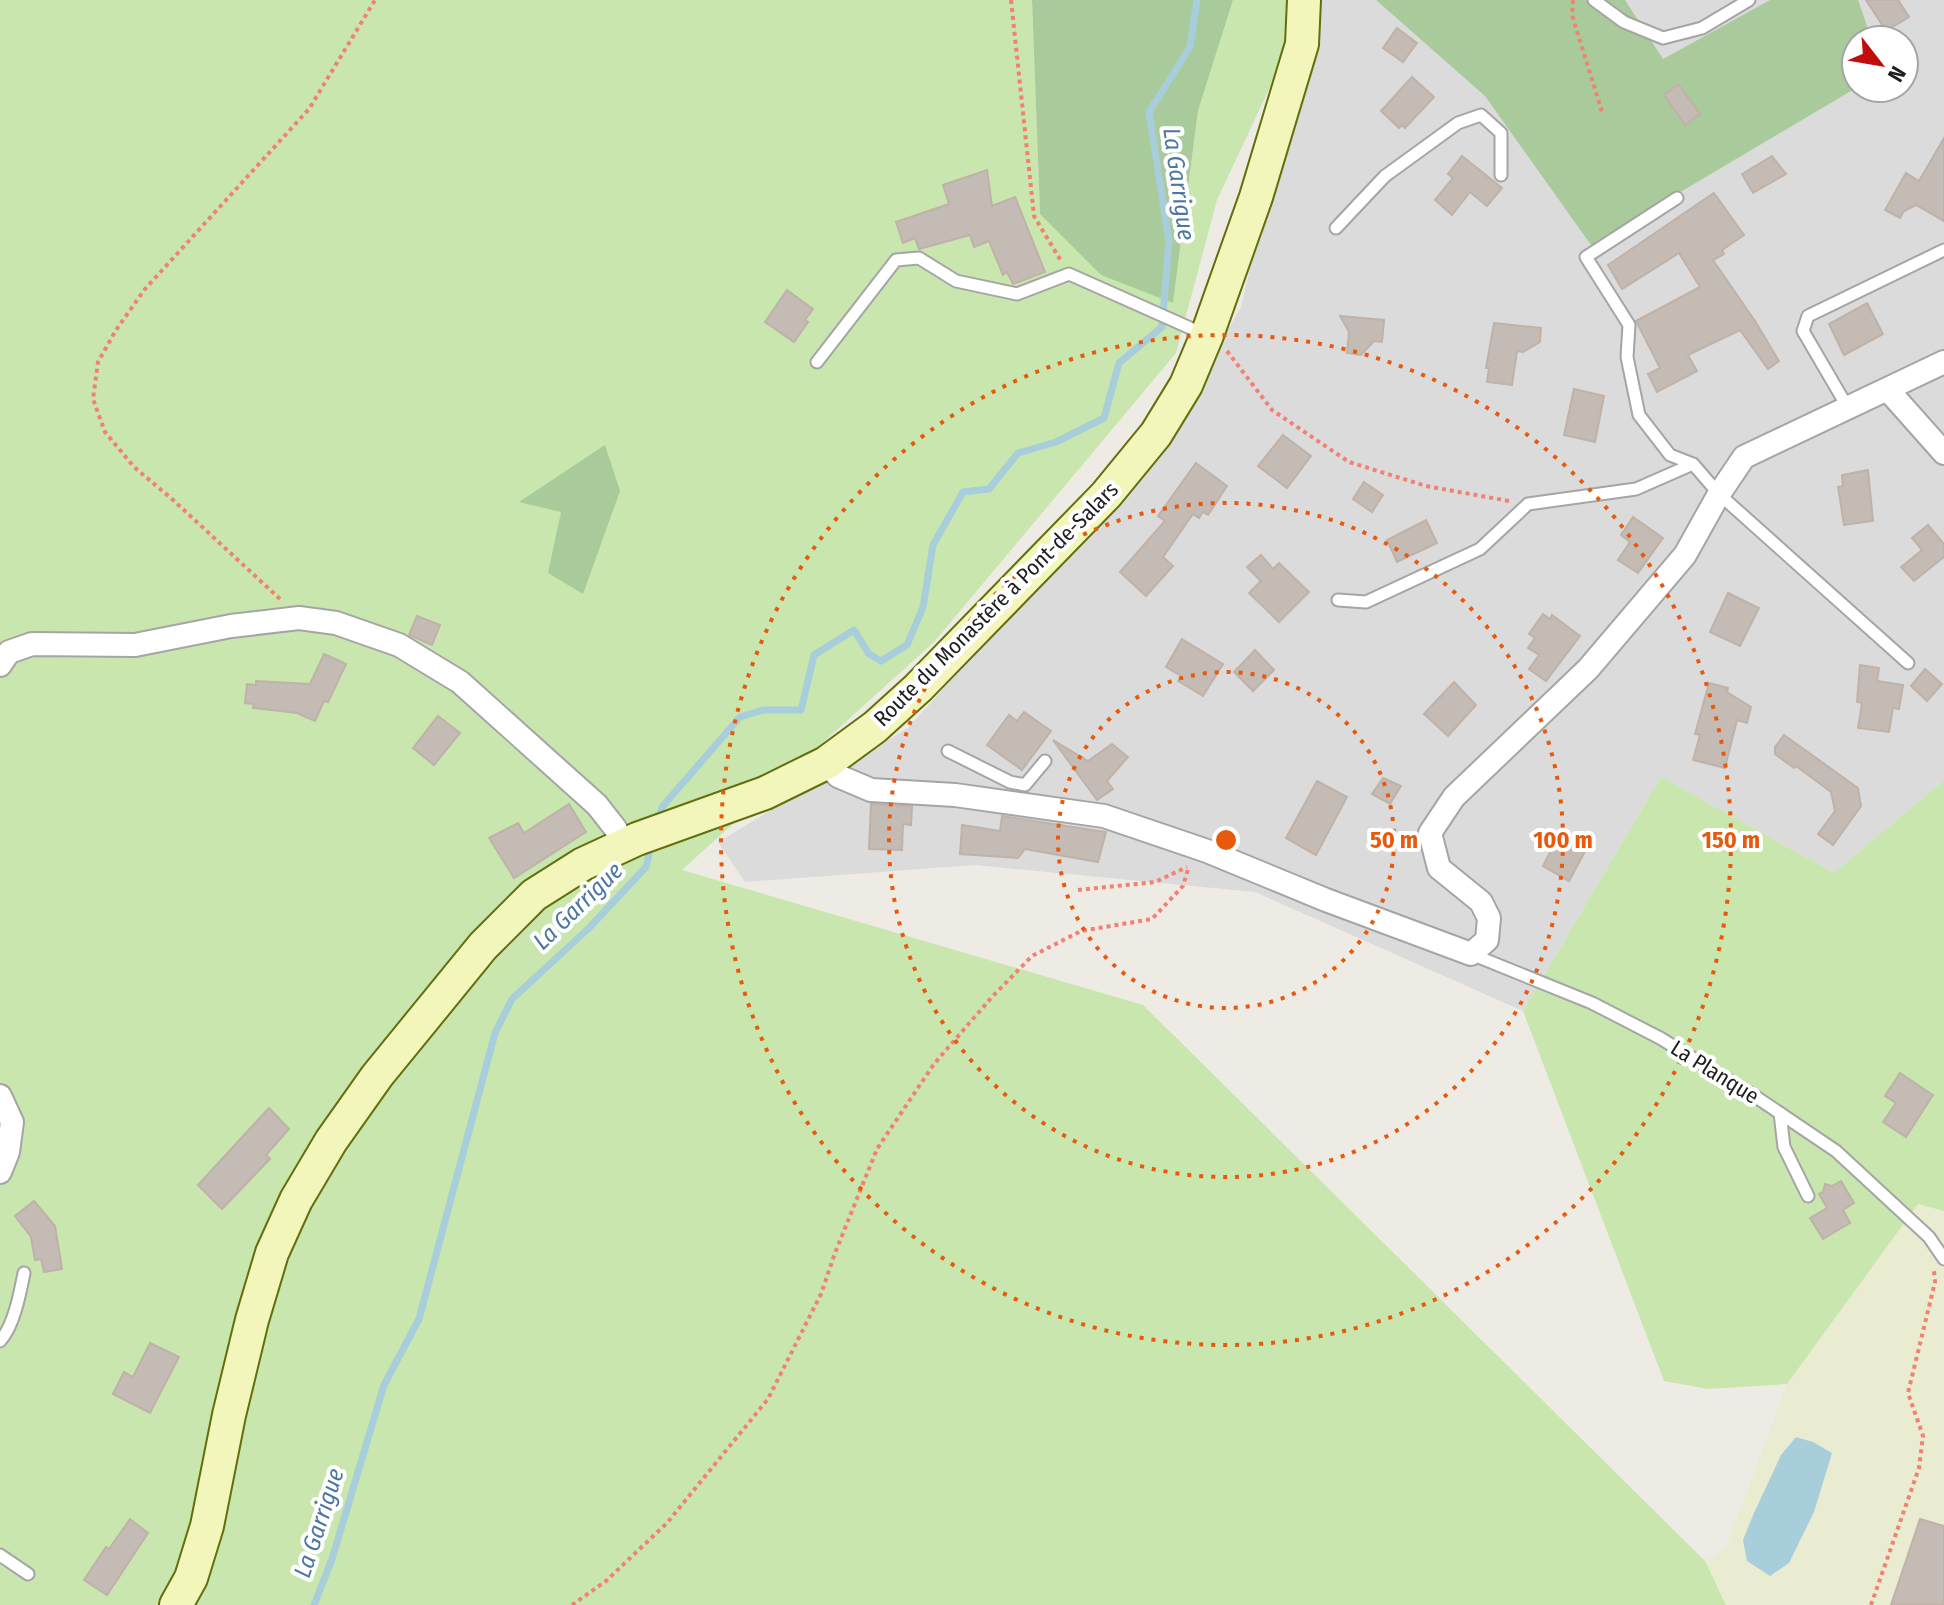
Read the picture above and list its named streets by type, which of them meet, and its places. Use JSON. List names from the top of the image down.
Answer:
{
  "streets": {
    "street": ["Route du Monastère à Pont-de-Salars"],
    "lane": ["La Planque"]
  },
  "water": ["La Garrigue"],
  "north": "bottom right",
  "rings": ["50 m", "100 m", "150 m"]
}
